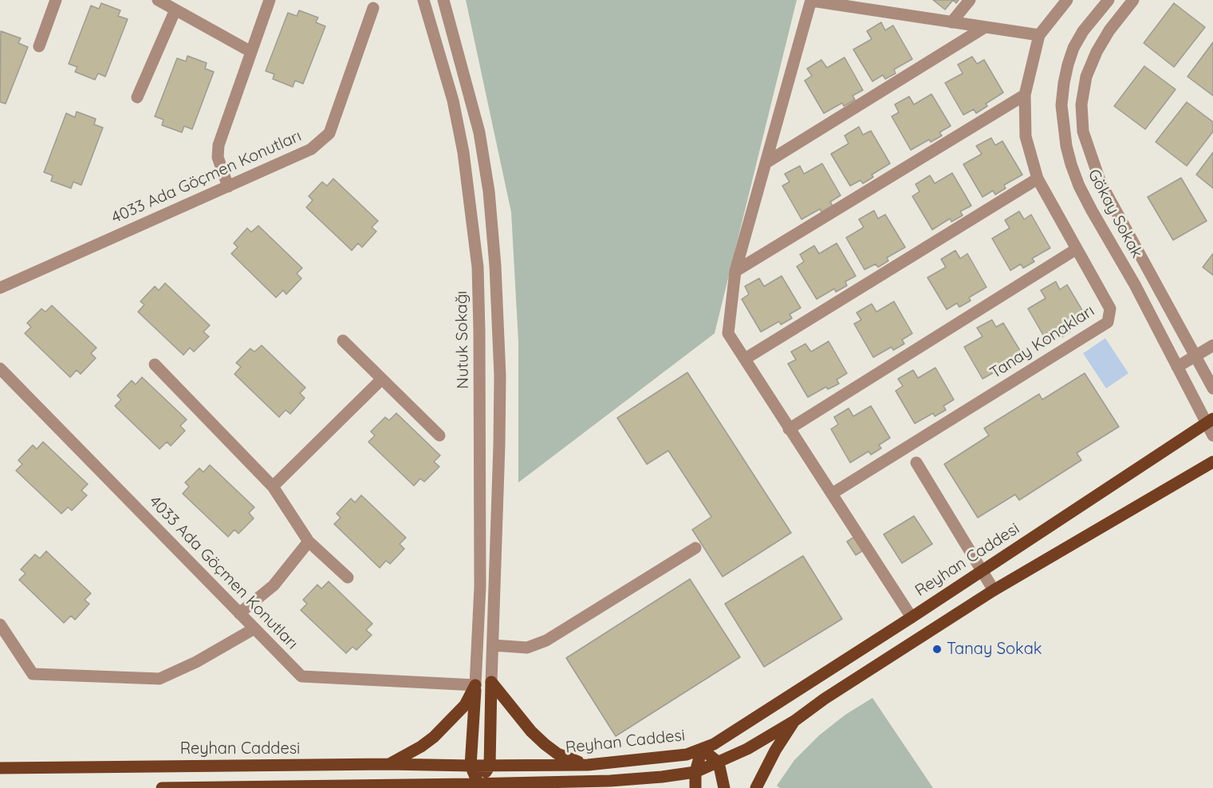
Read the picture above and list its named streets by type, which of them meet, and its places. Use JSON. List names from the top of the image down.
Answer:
{
  "streets": {
    "main road": ["Reyhan Caddesi"],
    "street": [
      "4033 Ada Göçmen Konutları",
      "Gökay Sokak",
      "Nutuk Sokağı",
      "Tanay Konakları"
    ]
  },
  "crossings": [
    ["4033 Ada Göçmen Konutları", "Nutuk Sokağı"],
    ["Gökay Sokak", "Reyhan Caddesi"]
  ],
  "places": ["Tanay Sokak"]
}
